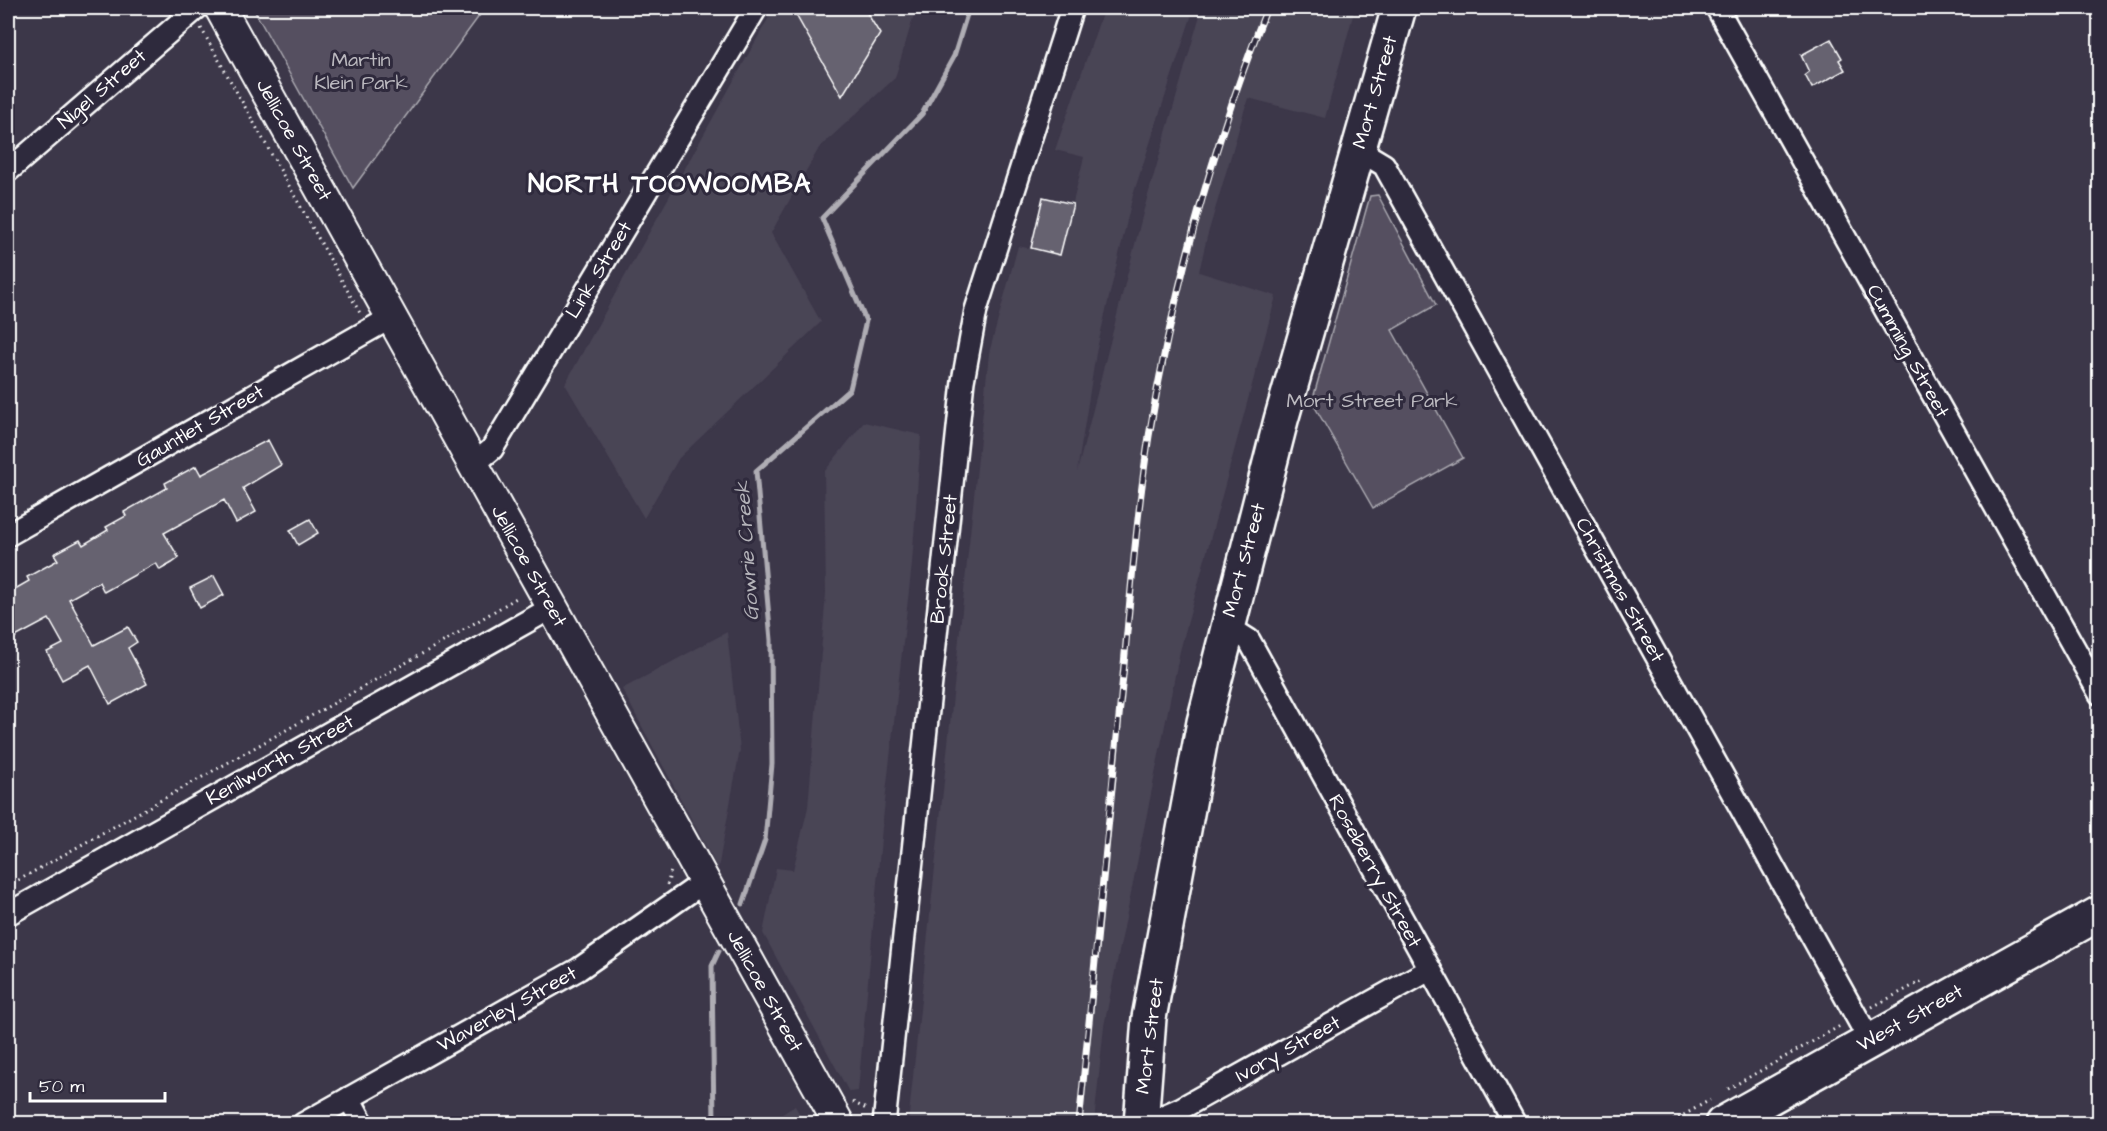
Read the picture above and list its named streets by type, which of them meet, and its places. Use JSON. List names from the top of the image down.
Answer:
{
  "streets": {
    "main road": ["Mort Street", "Jellicoe Street", "West Street"],
    "street": [
      "Nigel Street",
      "Link Street",
      "Cumming Street",
      "Gauntlet Street",
      "Brook Street",
      "Christmas Street",
      "Kenilworth Street",
      "Roseberry Street",
      "Waverley Street",
      "Ivory Street"
    ]
  },
  "crossings": [
    ["Nigel Street", "Jellicoe Street"],
    ["Mort Street", "Christmas Street"],
    ["Mort Street", "Roseberry Street"],
    ["Mort Street", "Ivory Street"],
    ["Jellicoe Street", "Link Street"],
    ["Jellicoe Street", "Gauntlet Street"],
    ["Jellicoe Street", "Kenilworth Street"],
    ["Jellicoe Street", "Waverley Street"],
    ["Christmas Street", "West Street"],
    ["Roseberry Street", "Ivory Street"]
  ],
  "districts": ["NORTH TOOWOOMBA"],
  "water": ["Gowrie Creek"],
  "parks": ["Martin Klein Park", "Mort Street Park"],
  "scale_bar": "50 m"
}
